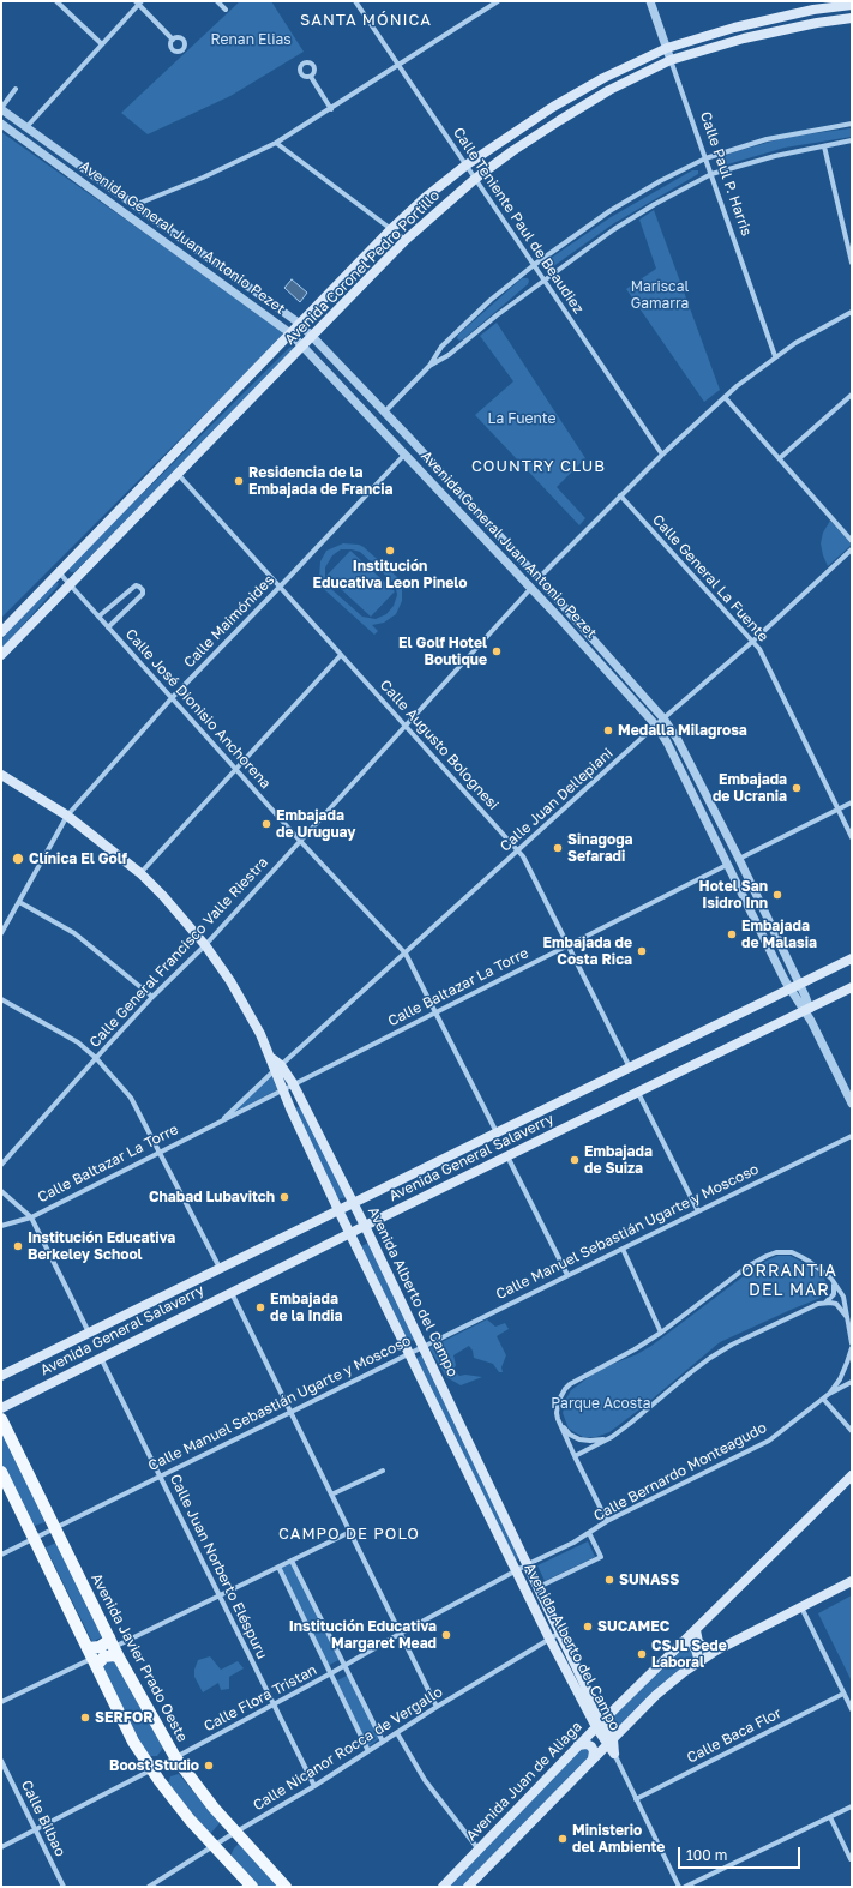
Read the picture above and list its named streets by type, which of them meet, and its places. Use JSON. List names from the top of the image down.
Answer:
{
  "streets": {
    "main road": [
      "Avenida Coronel Pedro Portillo",
      "Avenida General Salaverry",
      "Avenida Alberto del Campo",
      "Avenida Javier Prado Oeste",
      "Avenida Juan de Aliaga"
    ],
    "street": [
      "Calle Paul P. Harris",
      "Calle Teniente Paul de Beaudiez",
      "Avenida General Juan Antonio Pezet",
      "Calle General La Fuente",
      "Calle Maimónides",
      "Calle José Dionisio Anchorena",
      "Calle Augusto Bolognesi",
      "Calle Juan Dellepiani",
      "Calle General Francisco Valle Riestra",
      "Calle Baltazar La Torre",
      "Calle Manuel Sebastián Ugarte y Moscoso",
      "Calle Bernardo Monteagudo",
      "Calle Juan Norberto Eléspuru",
      "Calle Flora Tristan",
      "Calle Baca Flor",
      "Calle Nicanor Rocca de Vergallo",
      "Calle Bilbao"
    ]
  },
  "crossings": [
    ["Calle Paul P. Harris", "Avenida Coronel Pedro Portillo"],
    ["Calle Teniente Paul de Beaudiez", "Avenida Coronel Pedro Portillo"],
    ["Avenida General Juan Antonio Pezet", "Avenida Coronel Pedro Portillo"],
    ["Avenida General Juan Antonio Pezet", "Calle Maimónides"],
    ["Avenida General Juan Antonio Pezet", "Calle Juan Dellepiani"],
    ["Avenida General Juan Antonio Pezet", "Calle General Francisco Valle Riestra"],
    ["Avenida General Juan Antonio Pezet", "Calle Baltazar La Torre"],
    ["Avenida General Juan Antonio Pezet", "Avenida General Salaverry"],
    ["Avenida Coronel Pedro Portillo", "Calle José Dionisio Anchorena"],
    ["Avenida Coronel Pedro Portillo", "Calle Augusto Bolognesi"],
    ["Calle General La Fuente", "Calle Juan Dellepiani"],
    ["Calle Maimónides", "Calle José Dionisio Anchorena"],
    ["Calle Maimónides", "Calle Augusto Bolognesi"],
    ["Calle Maimónides", "Avenida Alberto del Campo"],
    ["Calle José Dionisio Anchorena", "Calle Juan Dellepiani"],
    ["Calle José Dionisio Anchorena", "Calle General Francisco Valle Riestra"],
    ["Calle José Dionisio Anchorena", "Calle Baltazar La Torre"],
    ["Calle José Dionisio Anchorena", "Avenida General Salaverry"],
    ["Calle Augusto Bolognesi", "Calle Juan Dellepiani"],
    ["Calle Augusto Bolognesi", "Calle General Francisco Valle Riestra"],
    ["Calle Augusto Bolognesi", "Calle Baltazar La Torre"],
    ["Calle Augusto Bolognesi", "Avenida General Salaverry"],
    ["Calle Juan Dellepiani", "Calle Baltazar La Torre"],
    ["Calle Juan Dellepiani", "Avenida Alberto del Campo"],
    ["Calle General Francisco Valle Riestra", "Avenida Alberto del Campo"],
    ["Calle Baltazar La Torre", "Avenida Alberto del Campo"],
    ["Avenida General Salaverry", "Avenida Alberto del Campo"],
    ["Avenida General Salaverry", "Calle Juan Norberto Eléspuru"],
    ["Calle Manuel Sebastián Ugarte y Moscoso", "Avenida Alberto del Campo"],
    ["Calle Manuel Sebastián Ugarte y Moscoso", "Calle Juan Norberto Eléspuru"],
    ["Calle Manuel Sebastián Ugarte y Moscoso", "Avenida Javier Prado Oeste"],
    ["Avenida Alberto del Campo", "Calle Bernardo Monteagudo"],
    ["Avenida Alberto del Campo", "Calle Flora Tristan"],
    ["Avenida Alberto del Campo", "Calle Nicanor Rocca de Vergallo"],
    ["Avenida Alberto del Campo", "Avenida Juan de Aliaga"],
    ["Calle Bernardo Monteagudo", "Calle Flora Tristan"],
    ["Calle Juan Norberto Eléspuru", "Calle Flora Tristan"],
    ["Calle Juan Norberto Eléspuru", "Calle Nicanor Rocca de Vergallo"],
    ["Avenida Javier Prado Oeste", "Calle Flora Tristan"],
    ["Avenida Javier Prado Oeste", "Calle Nicanor Rocca de Vergallo"],
    ["Calle Flora Tristan", "Calle Bilbao"]
  ],
  "districts": [
    "SANTA MÓNICA",
    "COUNTRY CLUB",
    "ORRANTIA DEL MAR",
    "CAMPO DE POLO"
  ],
  "parks": [
    "Renan Elias",
    "Mariscal Gamarra",
    "La Fuente",
    "Parque Acosta"
  ],
  "places": [
    "Residencia de la Embajada de Francia",
    "Institución Educativa Leon Pinelo",
    "El Golf Hotel Boutique",
    "Medalla Milagrosa",
    "Embajada de Ucrania",
    "Embajada de Uruguay",
    "Sinagoga Sefaradi",
    "Clínica El Golf",
    "Hotel San Isidro Inn",
    "Embajada de Malasia",
    "Embajada de Costa Rica",
    "Embajada de Suiza",
    "Chabad Lubavitch",
    "Institución Educativa Berkeley School",
    "Embajada de la India",
    "SUNASS",
    "SUCAMEC",
    "Institución Educativa Margaret Mead",
    "CSJL Sede Laboral",
    "SERFOR",
    "Boost Studio",
    "Ministerio del Ambiente"
  ],
  "scale_bar": "100 m"
}
